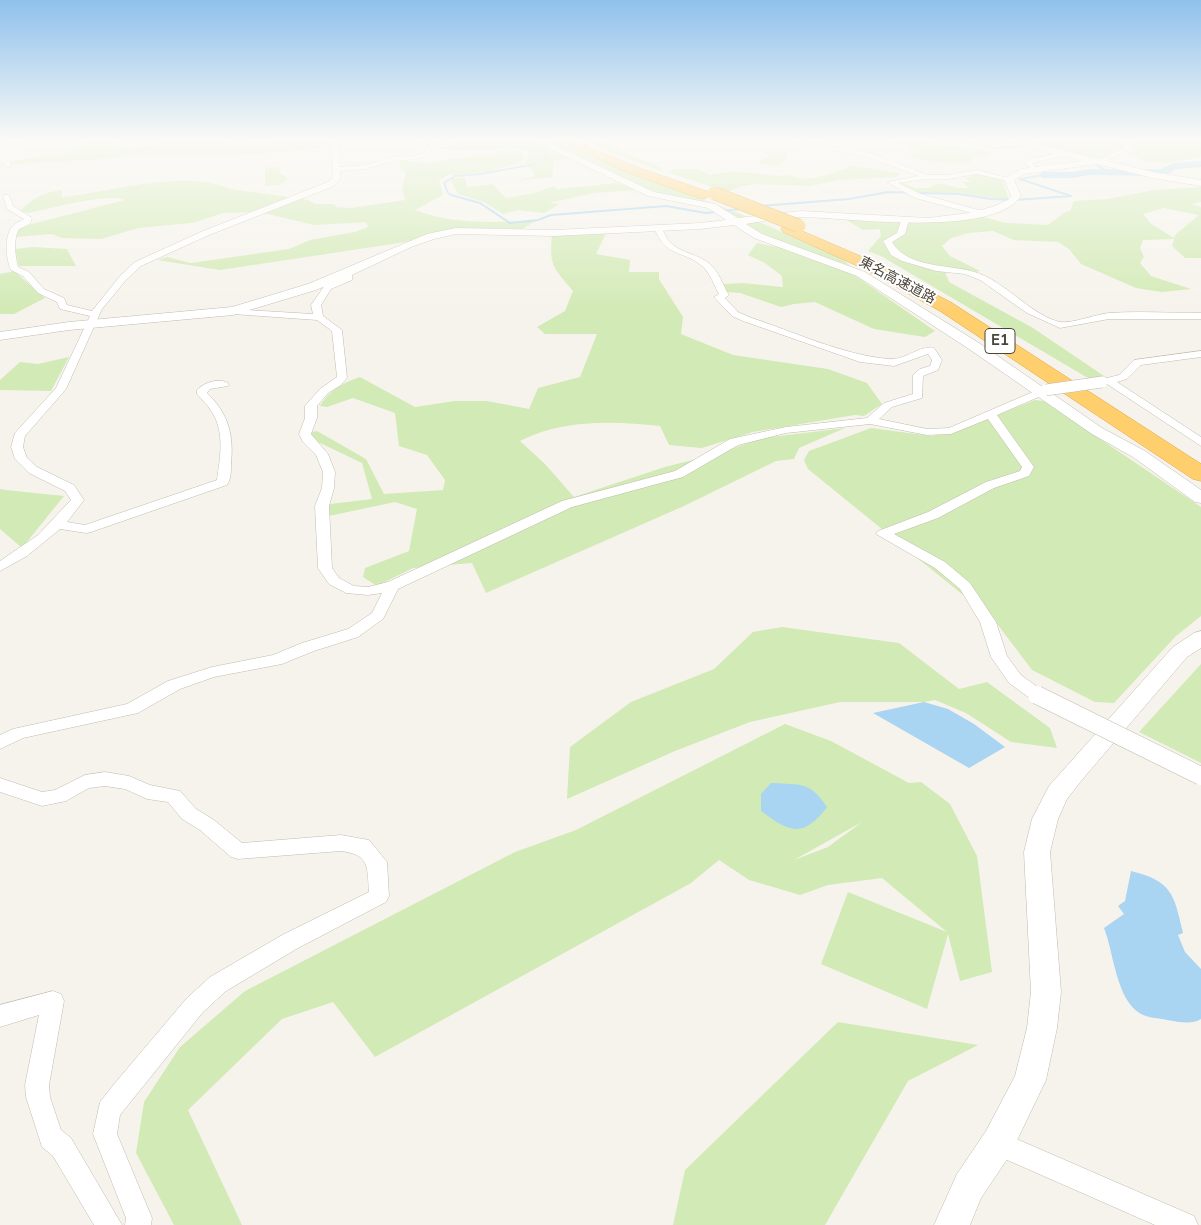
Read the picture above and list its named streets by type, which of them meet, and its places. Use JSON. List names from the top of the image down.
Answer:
{
  "streets": {
    "highway": ["東名高速道路", "E1"]
  }
}
